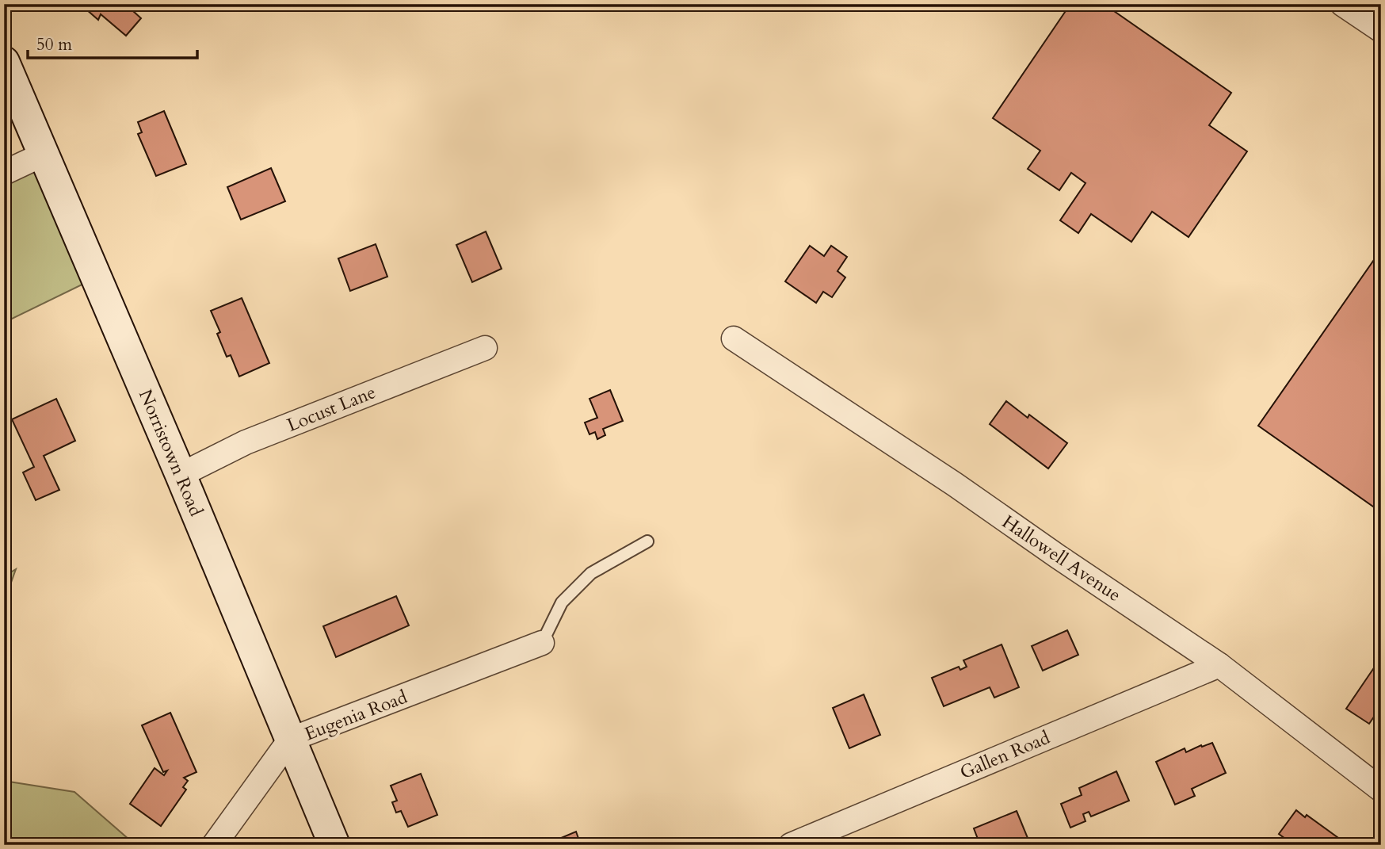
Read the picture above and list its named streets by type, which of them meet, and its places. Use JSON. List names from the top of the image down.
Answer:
{
  "streets": {
    "main road": ["Norristown Road"],
    "street": [
      "Locust Lane",
      "Hallowell Avenue",
      "Eugenia Road",
      "Gallen Road"
    ]
  },
  "crossings": [
    ["Locust Lane", "Norristown Road"],
    ["Norristown Road", "Eugenia Road"],
    ["Hallowell Avenue", "Gallen Road"]
  ],
  "scale_bar": "50 m"
}
